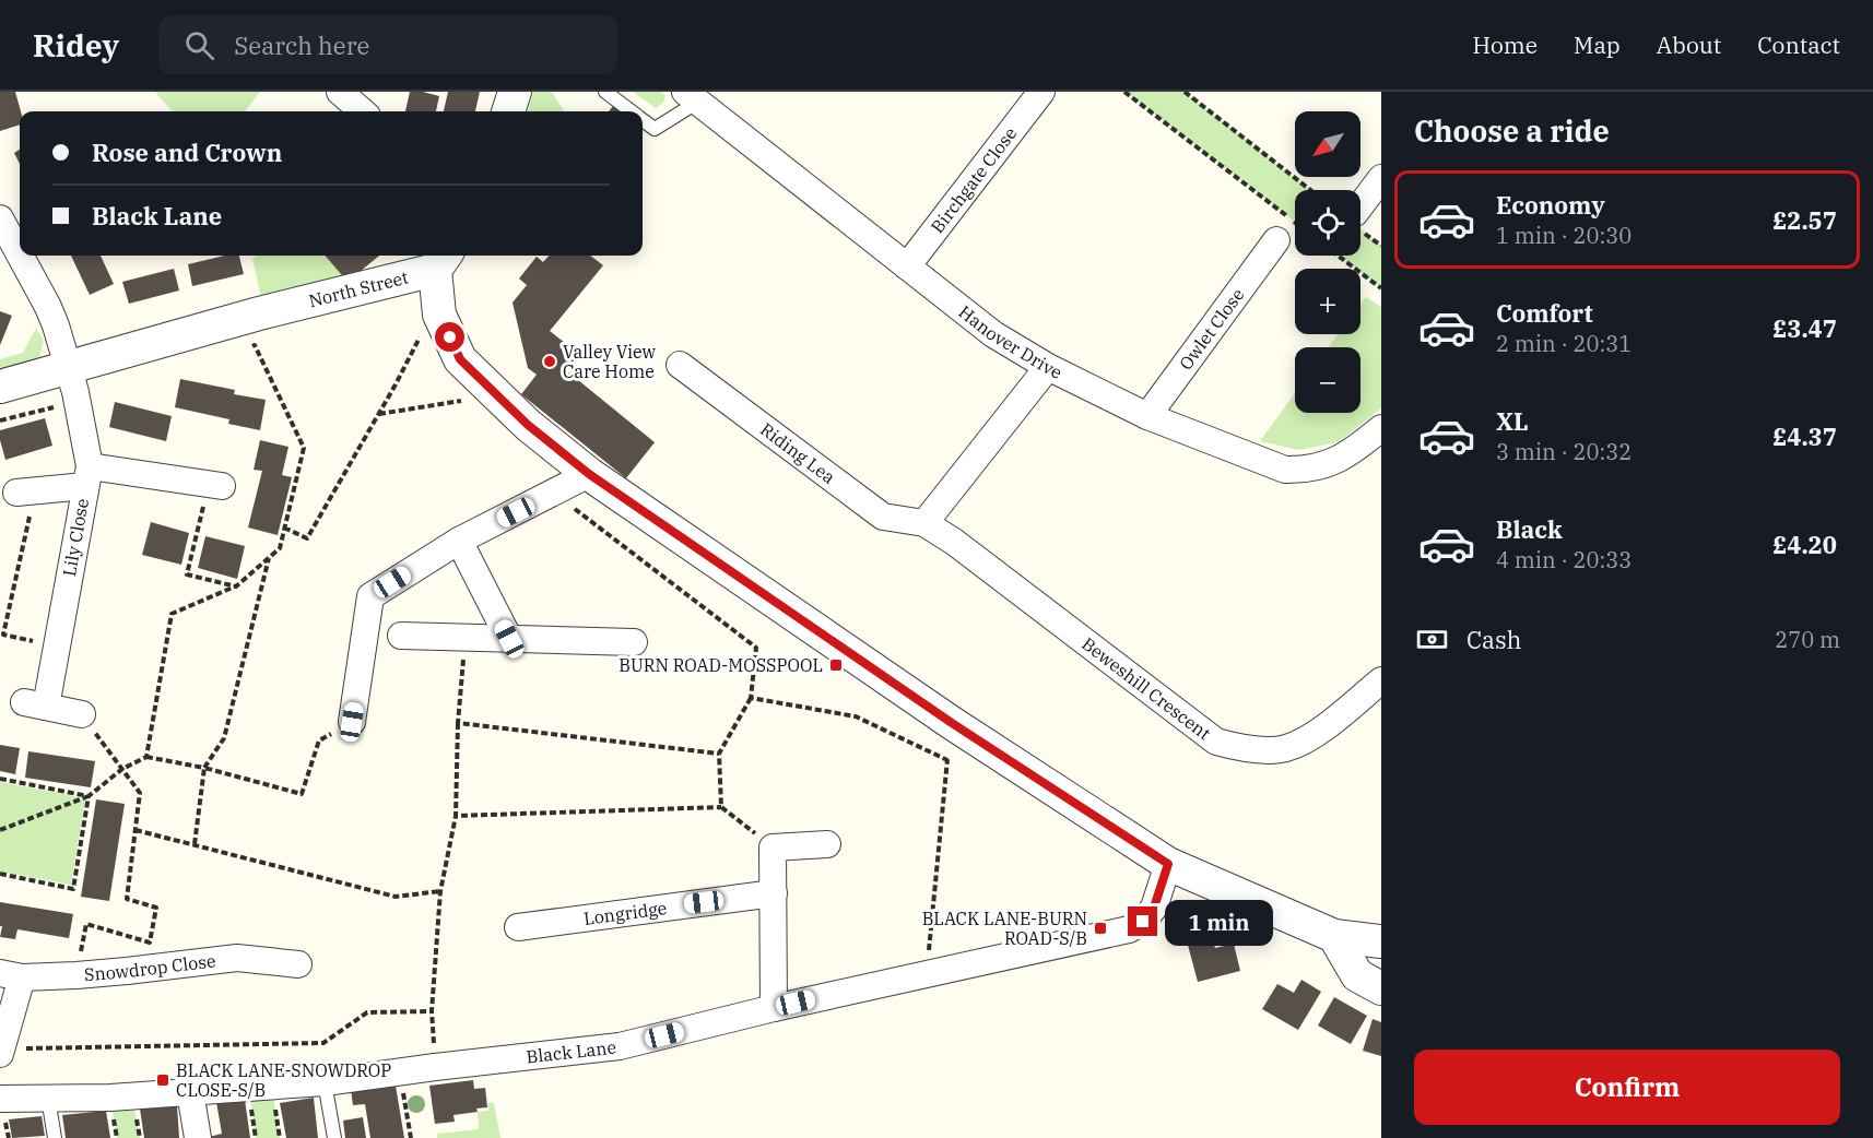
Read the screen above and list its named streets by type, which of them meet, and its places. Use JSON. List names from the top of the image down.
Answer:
{
  "streets": {
    "street": [
      "Birchgate Close",
      "North Street",
      "Owlet Close",
      "Hanover Drive",
      "Riding Lea",
      "Lily Close",
      "Beweshill Crescent",
      "Longridge",
      "Snowdrop Close",
      "Black Lane"
    ]
  },
  "crossings": [
    ["Birchgate Close", "Hanover Drive"],
    ["North Street", "Lily Close"],
    ["Owlet Close", "Hanover Drive"],
    ["Riding Lea", "Beweshill Crescent"]
  ],
  "places": {
    "other": ["Valley View Care Home"],
    "transit": ["BURN ROAD-MOSSPOOL", "BLACK LANE-BURN ROAD-S/B", "BLACK LANE-SNOWDROP CLOSE-S/B"]
  },
  "north": "bottom left",
  "page": {
    "header": "Ridey",
    "search": "Search here",
    "nav": [
      "Home",
      "Map",
      "About",
      "Contact"
    ],
    "heading": "Choose a ride",
    "map_buttons": ["+", "−"],
    "banner": ["Rose and Crown", "Black Lane"],
    "list": [
      {
        "name": "Economy",
        "note": "1 min · 20:30",
        "value": "£2.57"
      },
      {
        "name": "Comfort",
        "note": "2 min · 20:31",
        "value": "£3.47"
      },
      {
        "name": "XL",
        "note": "3 min · 20:32",
        "value": "£4.37"
      },
      {
        "name": "Black",
        "note": "4 min · 20:33",
        "value": "£4.20"
      }
    ],
    "pay": ["Cash", "270 m"],
    "bubble": "1 min",
    "buttons": "Confirm"
  }
}
